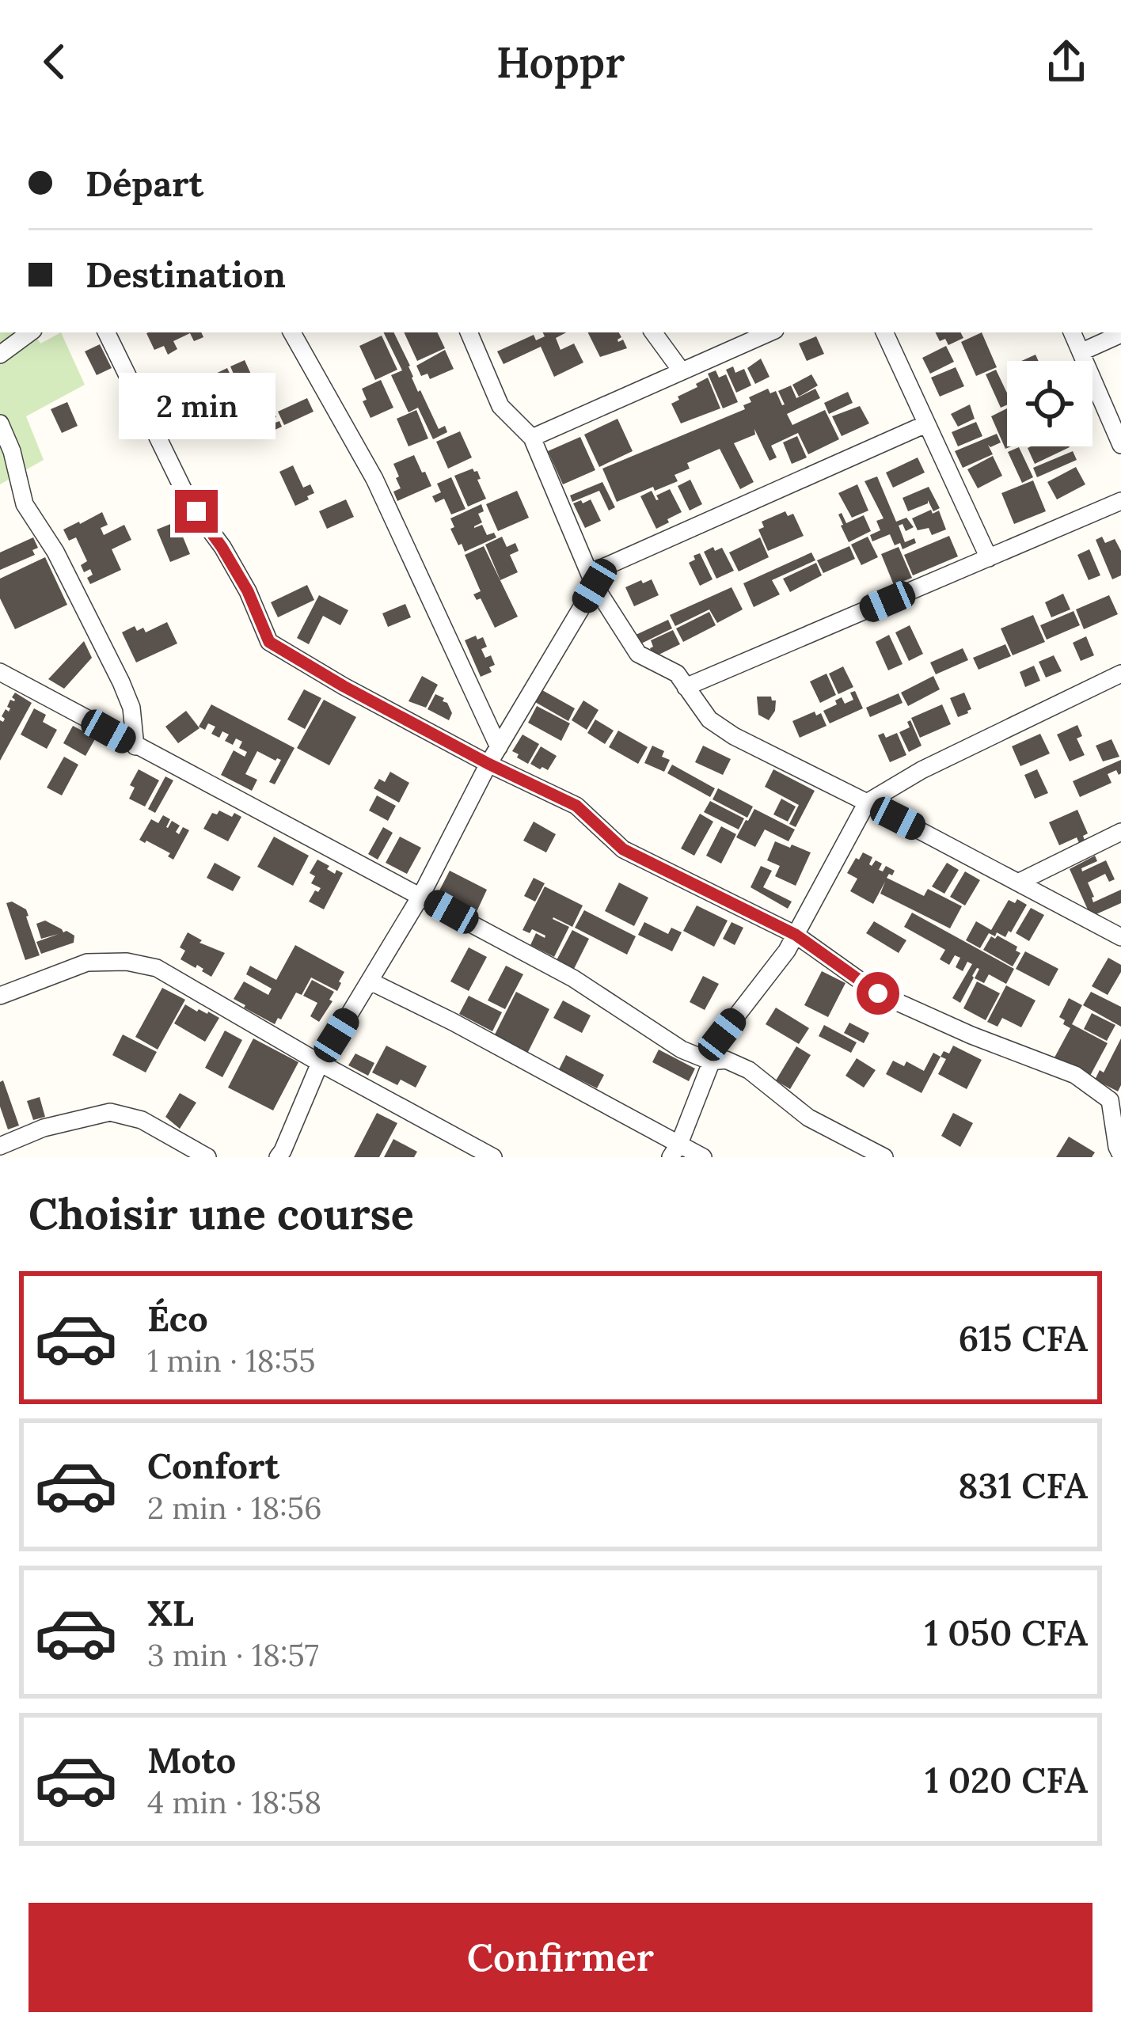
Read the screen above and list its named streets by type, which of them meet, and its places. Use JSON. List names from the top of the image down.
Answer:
{
  "page": {
    "header": "Hoppr",
    "banner": ["Départ", "Destination"],
    "bubble": "2 min",
    "heading": "Choisir une course",
    "list": [
      {
        "name": "Éco",
        "note": "1 min · 18:55",
        "value": "615 CFA"
      },
      {
        "name": "Confort",
        "note": "2 min · 18:56",
        "value": "831 CFA"
      },
      {
        "name": "XL",
        "note": "3 min · 18:57",
        "value": "1 050 CFA"
      },
      {
        "name": "Moto",
        "note": "4 min · 18:58",
        "value": "1 020 CFA"
      }
    ],
    "buttons": "Confirmer"
  }
}
